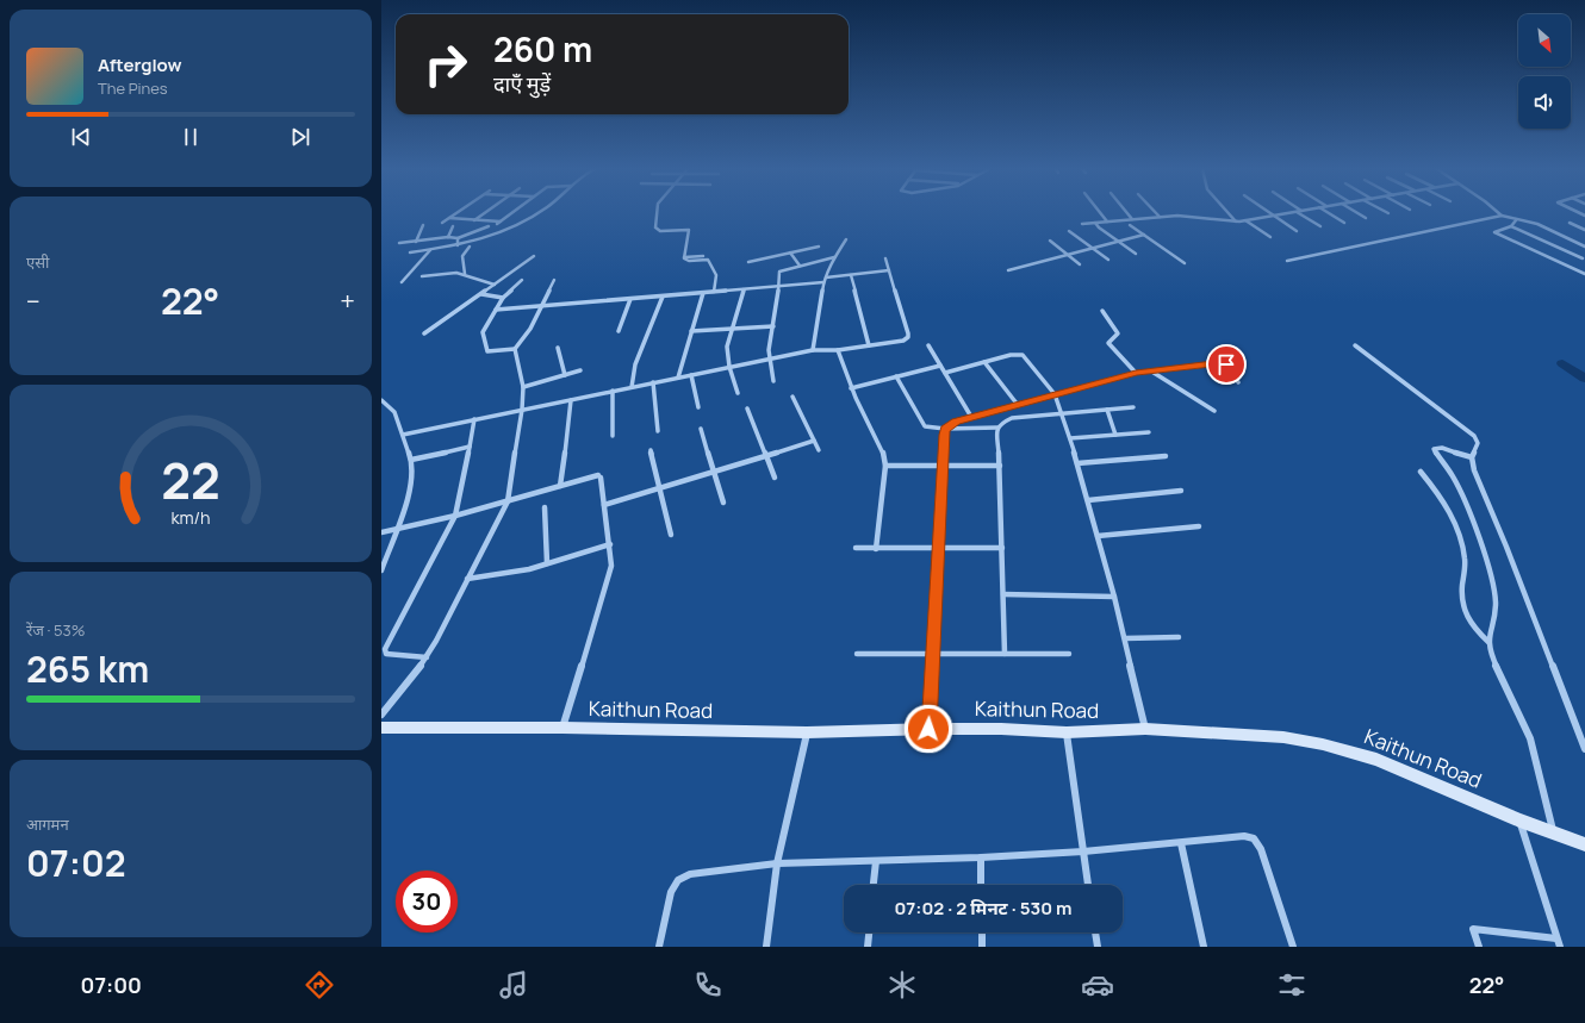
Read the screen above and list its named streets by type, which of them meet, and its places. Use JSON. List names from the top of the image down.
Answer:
{
  "streets": {
    "street": ["Kaithun Road"]
  },
  "north": "bottom right",
  "page": {
    "turn": ["260 m", "दाएँ मुड़ें"],
    "song": ["Afterglow", "The Pines"],
    "tile": [
      "एसी",
      ["रेंज · 53%", "265 km"],
      ["आगमन", "07:02"]
    ],
    "heat": ["−", "22°", "+"],
    "limit": "30",
    "trip": "07:02 · 2 मिनट · 530 m",
    "tabs": ["07:00", "22°"],
    "gauge": ["22", "km/h"]
  }
}
